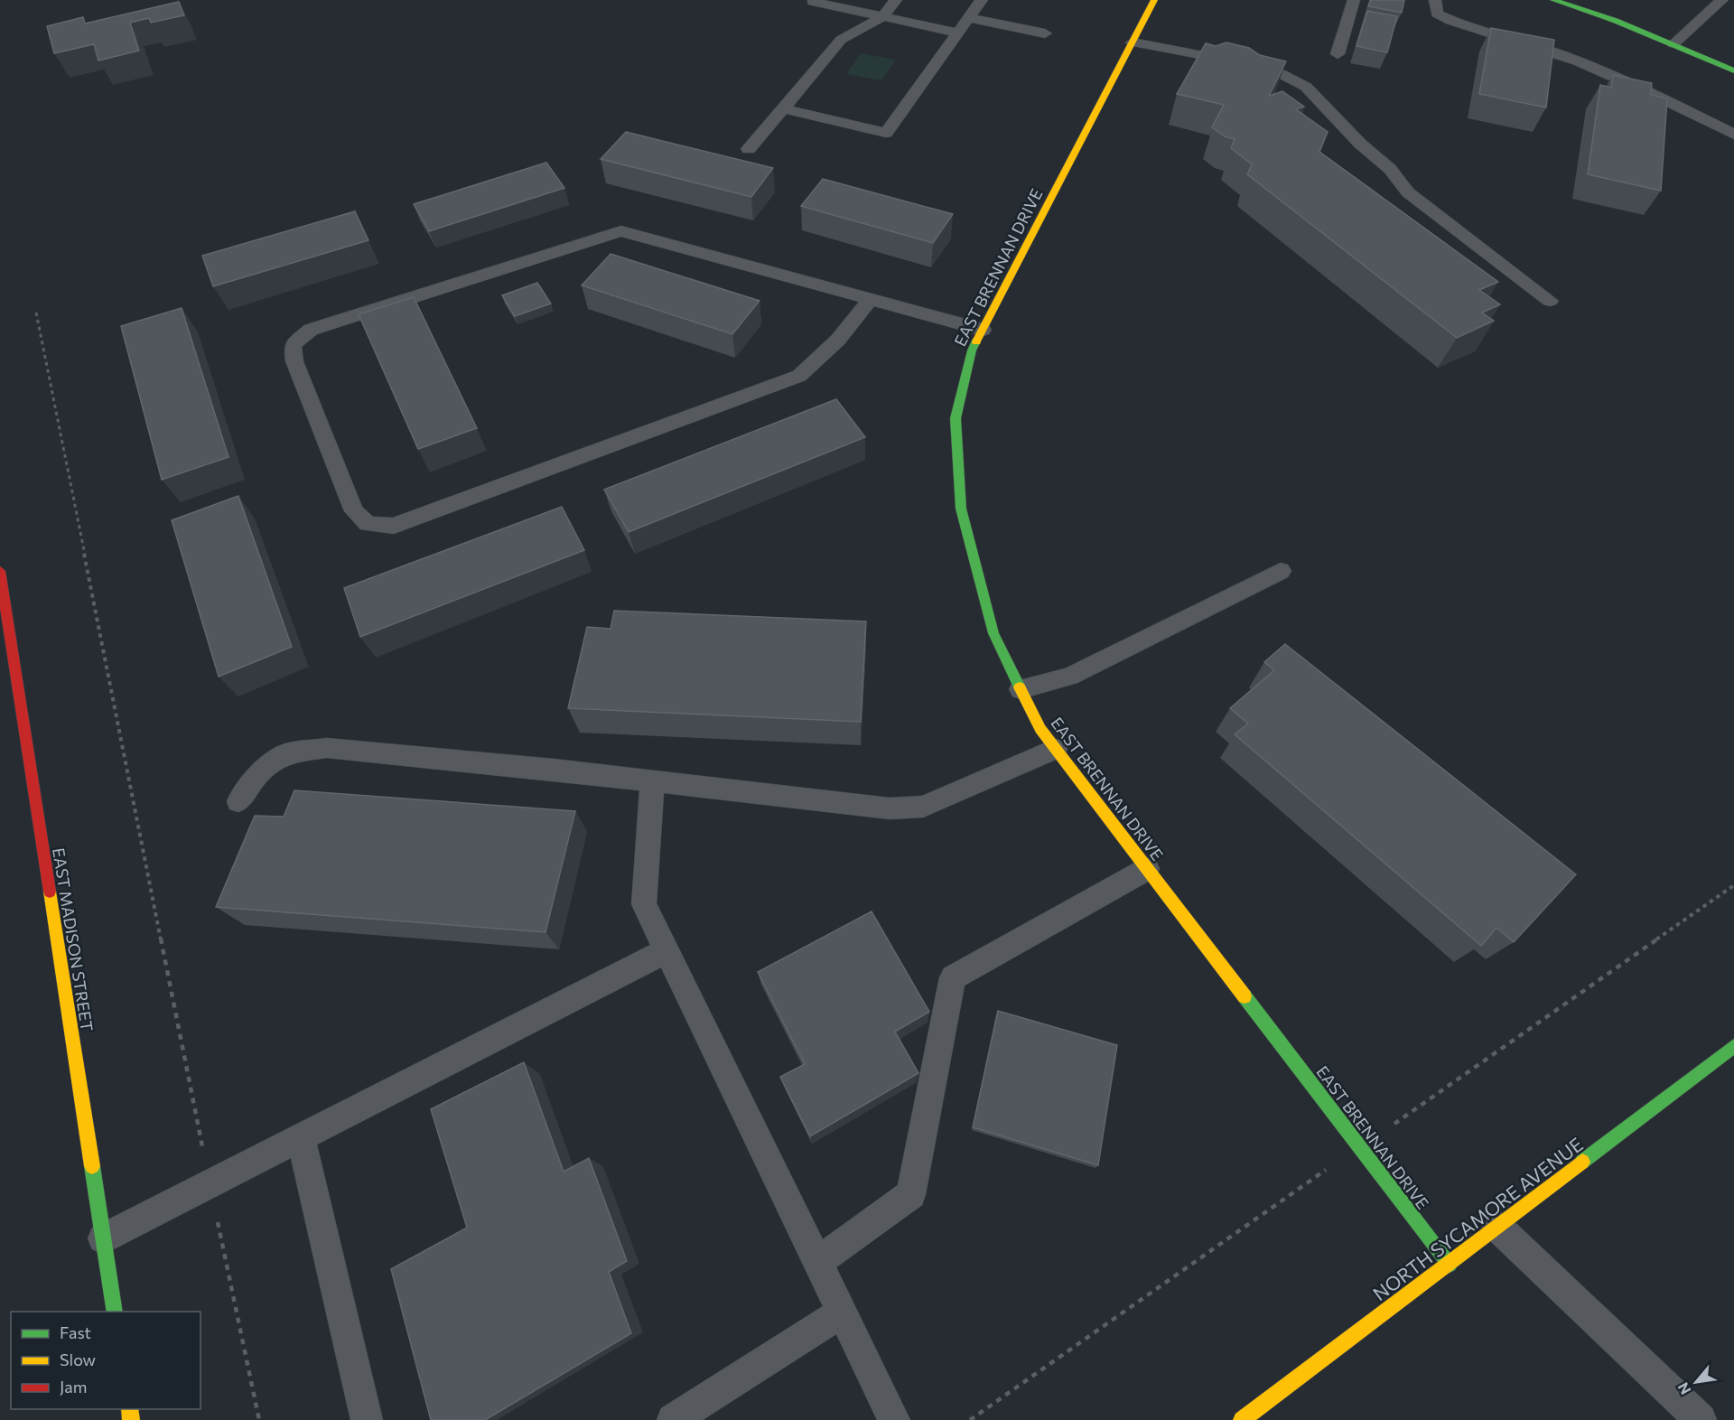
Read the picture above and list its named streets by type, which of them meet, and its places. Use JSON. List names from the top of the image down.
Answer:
{
  "streets": {
    "street": ["EAST BRENNAN DRIVE", "EAST MADISON STREET", "NORTH SYCAMORE AVENUE"]
  },
  "crossings": [
    ["EAST BRENNAN DRIVE", "NORTH SYCAMORE AVENUE"]
  ],
  "legend": ["Fast", "Slow", "Jam"],
  "north": "bottom left"
}
